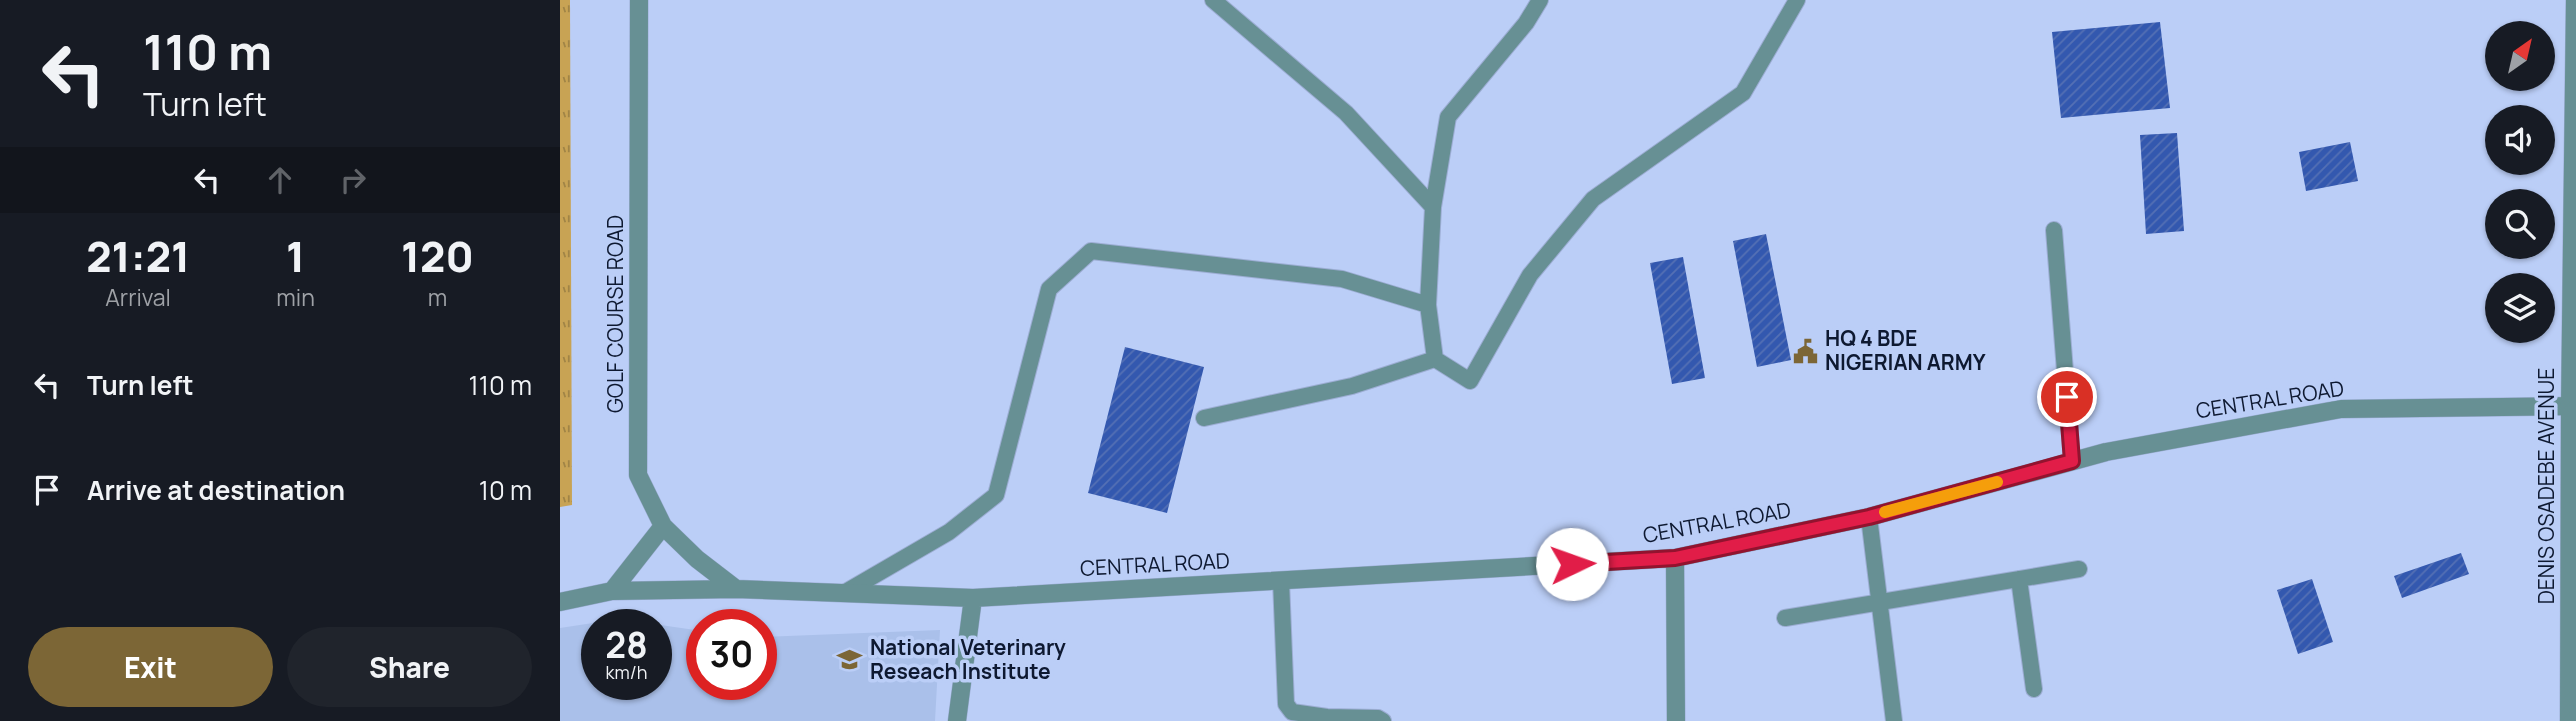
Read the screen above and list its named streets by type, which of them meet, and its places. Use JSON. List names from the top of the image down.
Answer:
{
  "streets": {
    "street": ["GOLF COURSE ROAD", "CENTRAL ROAD", "DENIS OSADEBE AVENUE"]
  },
  "crossings": [
    ["GOLF COURSE ROAD", "CENTRAL ROAD"],
    ["CENTRAL ROAD", "DENIS OSADEBE AVENUE"]
  ],
  "places": {
    "public building": ["HQ 4 BDE NIGERIAN ARMY"],
    "school or university": ["National Veterinary Reseach Institute"]
  },
  "north": "top right",
  "page": {
    "turn": ["110 m", "Turn left"],
    "eta": [
      "21:21",
      "Arrival",
      "1",
      "min",
      "120",
      "m"
    ],
    "list": [
      {
        "name": "Turn left",
        "value": "110 m"
      },
      {
        "name": "Arrive at destination",
        "value": "10 m"
      }
    ],
    "speed": "28 km/h",
    "limit": "30",
    "buttons": ["Exit", "Share"]
  }
}
